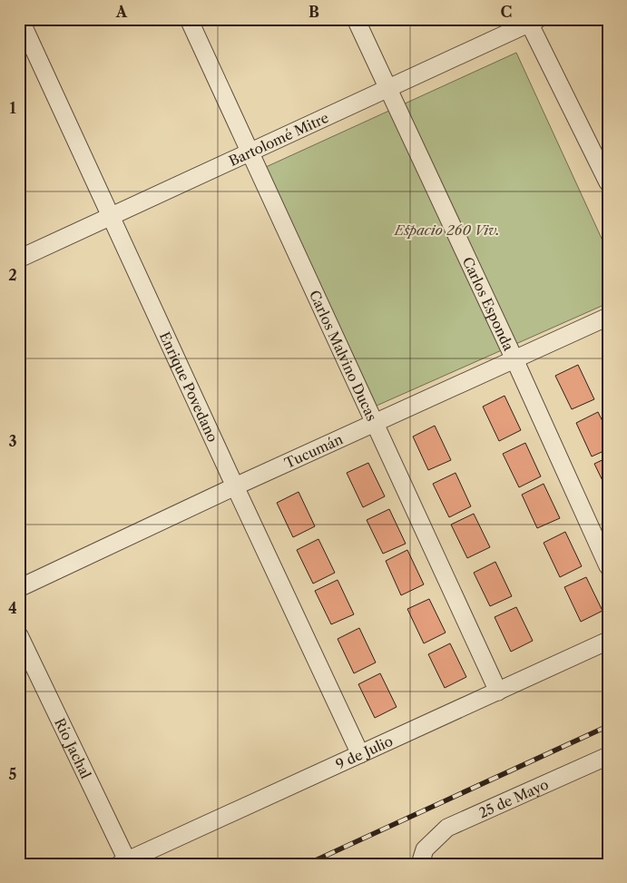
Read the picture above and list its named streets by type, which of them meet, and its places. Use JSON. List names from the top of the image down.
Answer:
{
  "streets": {
    "street": [
      "Bartolomé Mitre",
      "Carlos Esponda",
      "Carlos Malvino Ducas",
      "Enrique Povedano",
      "Tucumán",
      "Río Jachal",
      "9 de Julio",
      "25 de Mayo"
    ]
  },
  "crossings": [
    ["Bartolomé Mitre", "Carlos Esponda"],
    ["Bartolomé Mitre", "Carlos Malvino Ducas"],
    ["Bartolomé Mitre", "Enrique Povedano"],
    ["Carlos Esponda", "Tucumán"],
    ["Carlos Malvino Ducas", "Tucumán"],
    ["Carlos Malvino Ducas", "9 de Julio"],
    ["Enrique Povedano", "Tucumán"],
    ["Enrique Povedano", "9 de Julio"],
    ["Río Jachal", "9 de Julio"]
  ],
  "parks": ["Espacio 260 Viv."],
  "grid": {
    "columns": ["A", "B", "C"],
    "rows": [
      "1",
      "2",
      "3",
      "4",
      "5"
    ]
  }
}
